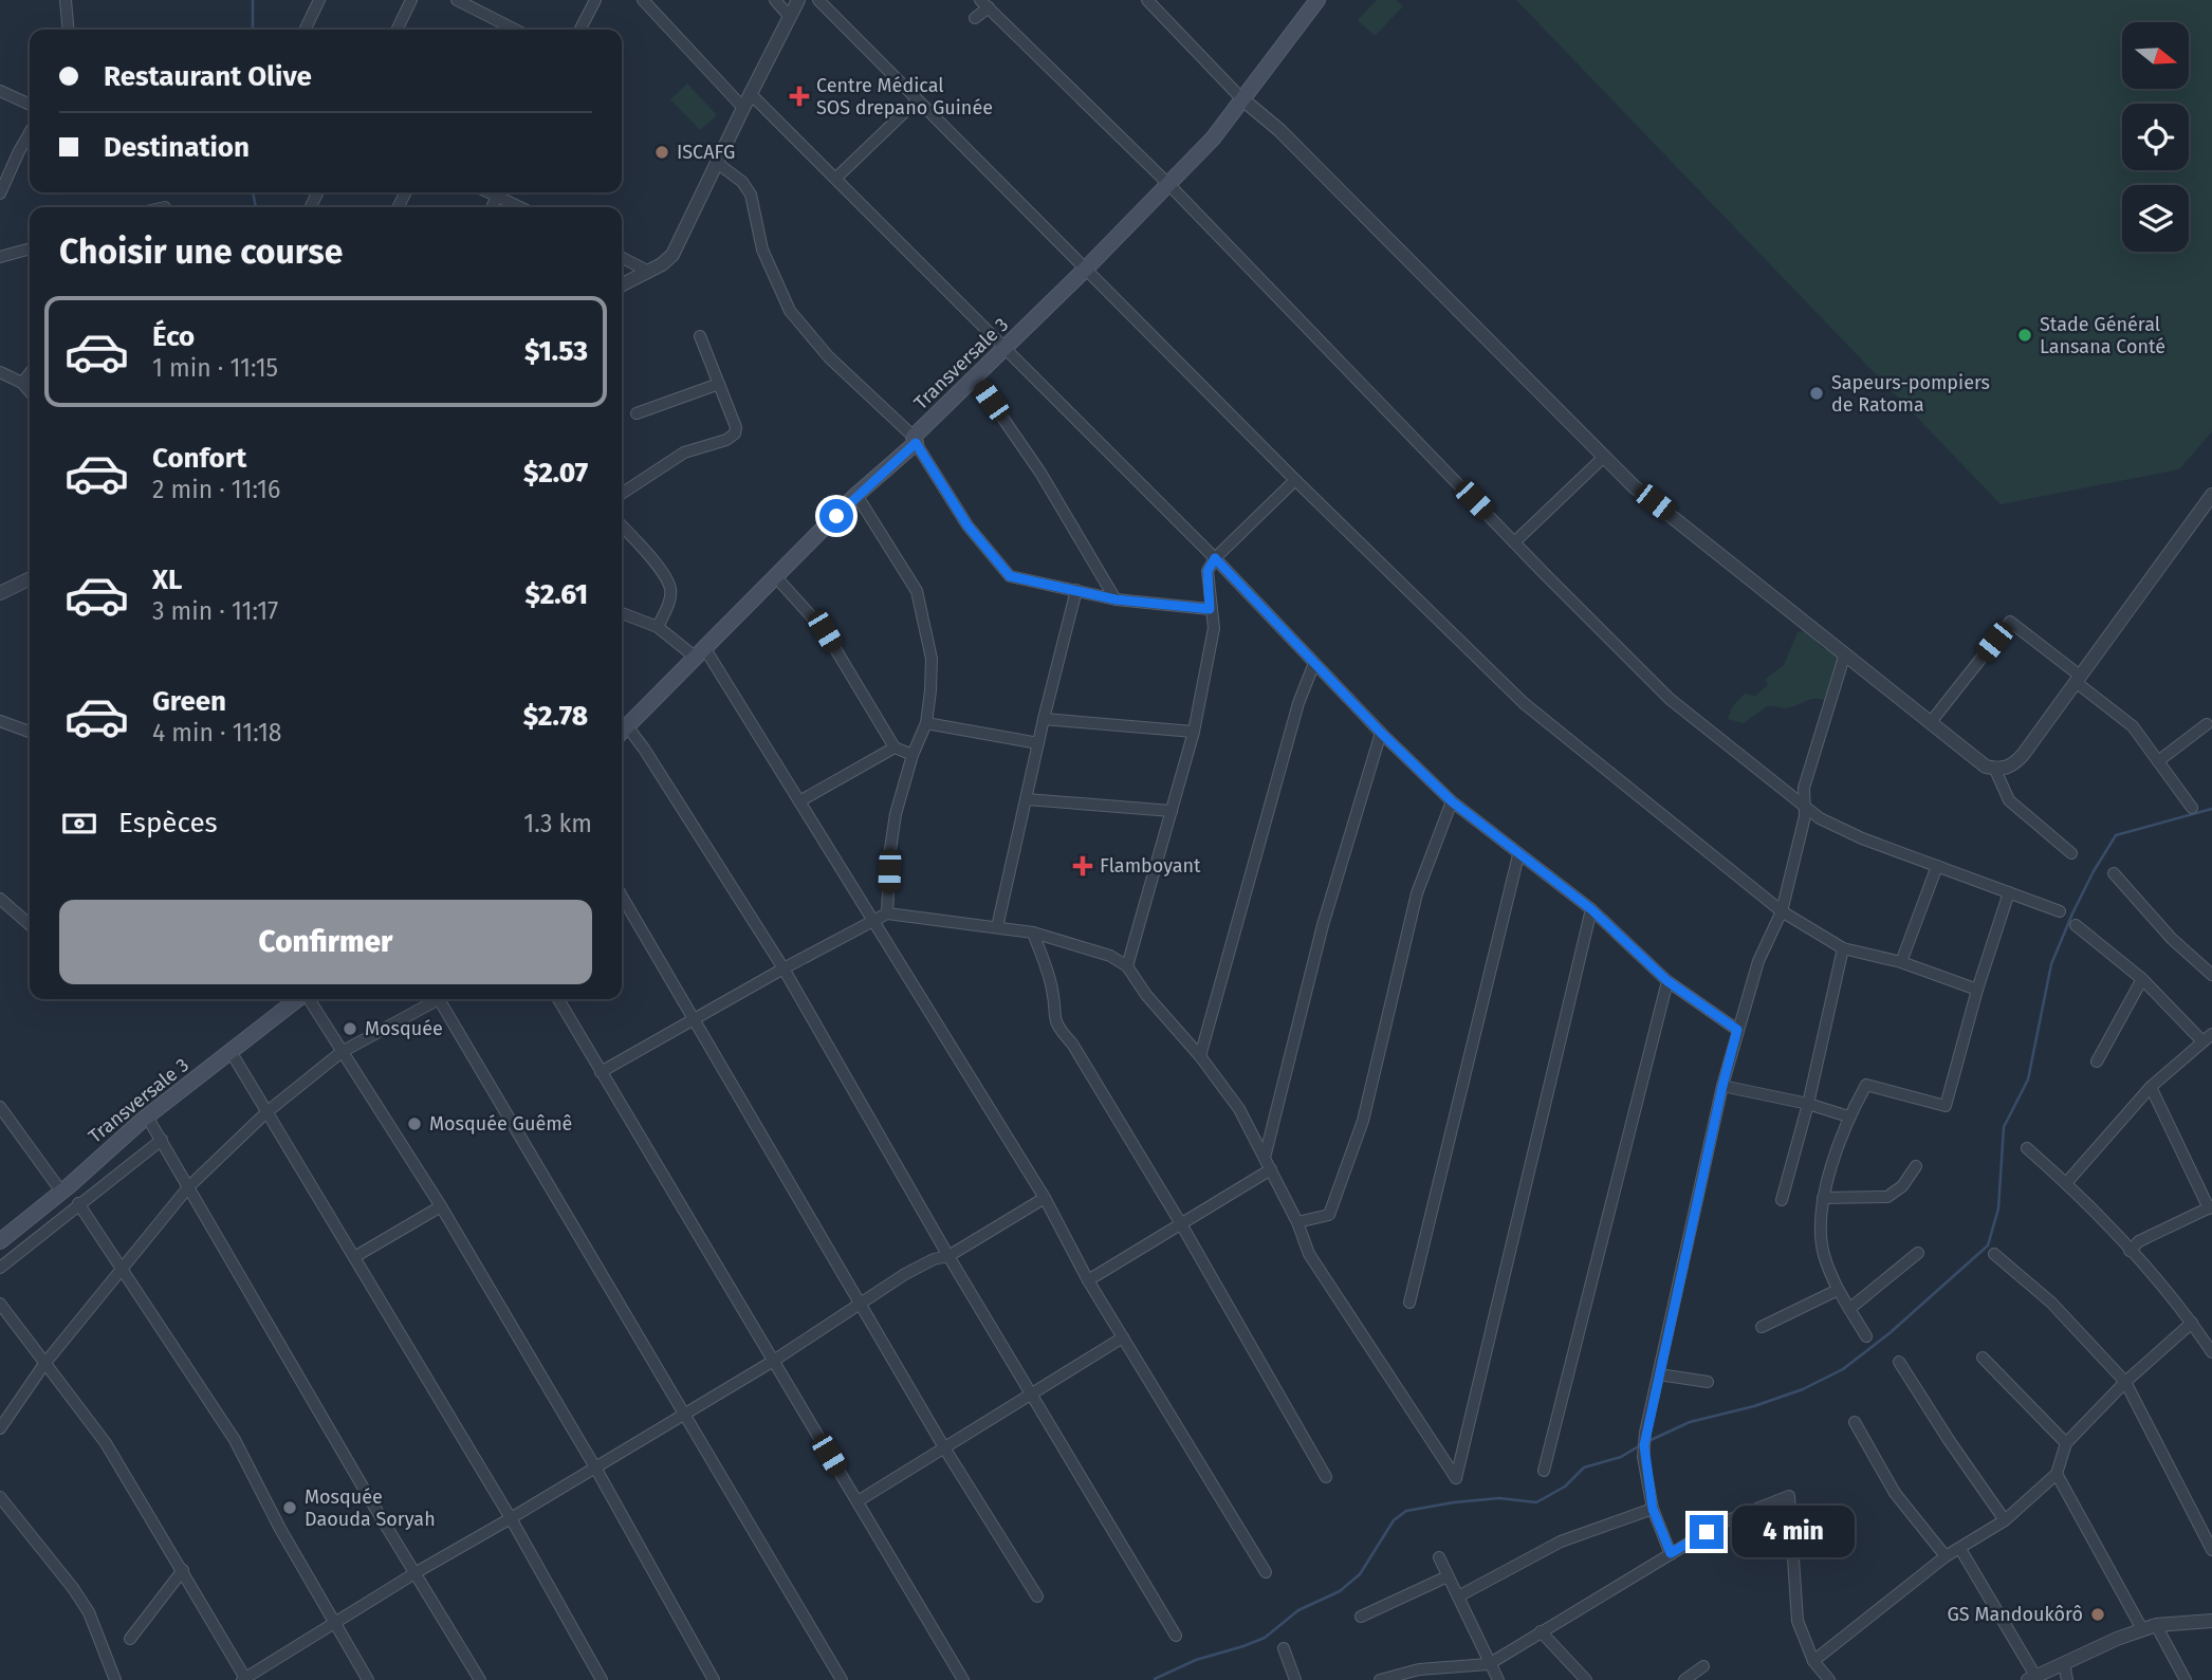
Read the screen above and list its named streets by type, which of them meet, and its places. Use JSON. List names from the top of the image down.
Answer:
{
  "streets": {
    "main road": ["Transversale 3"]
  },
  "places": {
    "health": ["Centre Médical SOS drepano Guinée", "Flamboyant"],
    "other": [
      "ISCAFG",
      "Stade Général Lansana Conté",
      "Sapeurs-pompiers de Ratoma",
      "Mosquée",
      "Mosquée Guêmê",
      "Mosquée Daouda Soryah",
      "GS Mandoukôrô"
    ]
  },
  "north": "right",
  "page": {
    "banner": ["Restaurant Olive", "Destination"],
    "heading": "Choisir une course",
    "list": [
      {
        "name": "Éco",
        "note": "1 min · 11:15",
        "value": "$1.53"
      },
      {
        "name": "Confort",
        "note": "2 min · 11:16",
        "value": "$2.07"
      },
      {
        "name": "XL",
        "note": "3 min · 11:17",
        "value": "$2.61"
      },
      {
        "name": "Green",
        "note": "4 min · 11:18",
        "value": "$2.78"
      }
    ],
    "pay": ["Espèces", "1.3 km"],
    "buttons": "Confirmer",
    "bubble": "4 min"
  }
}
